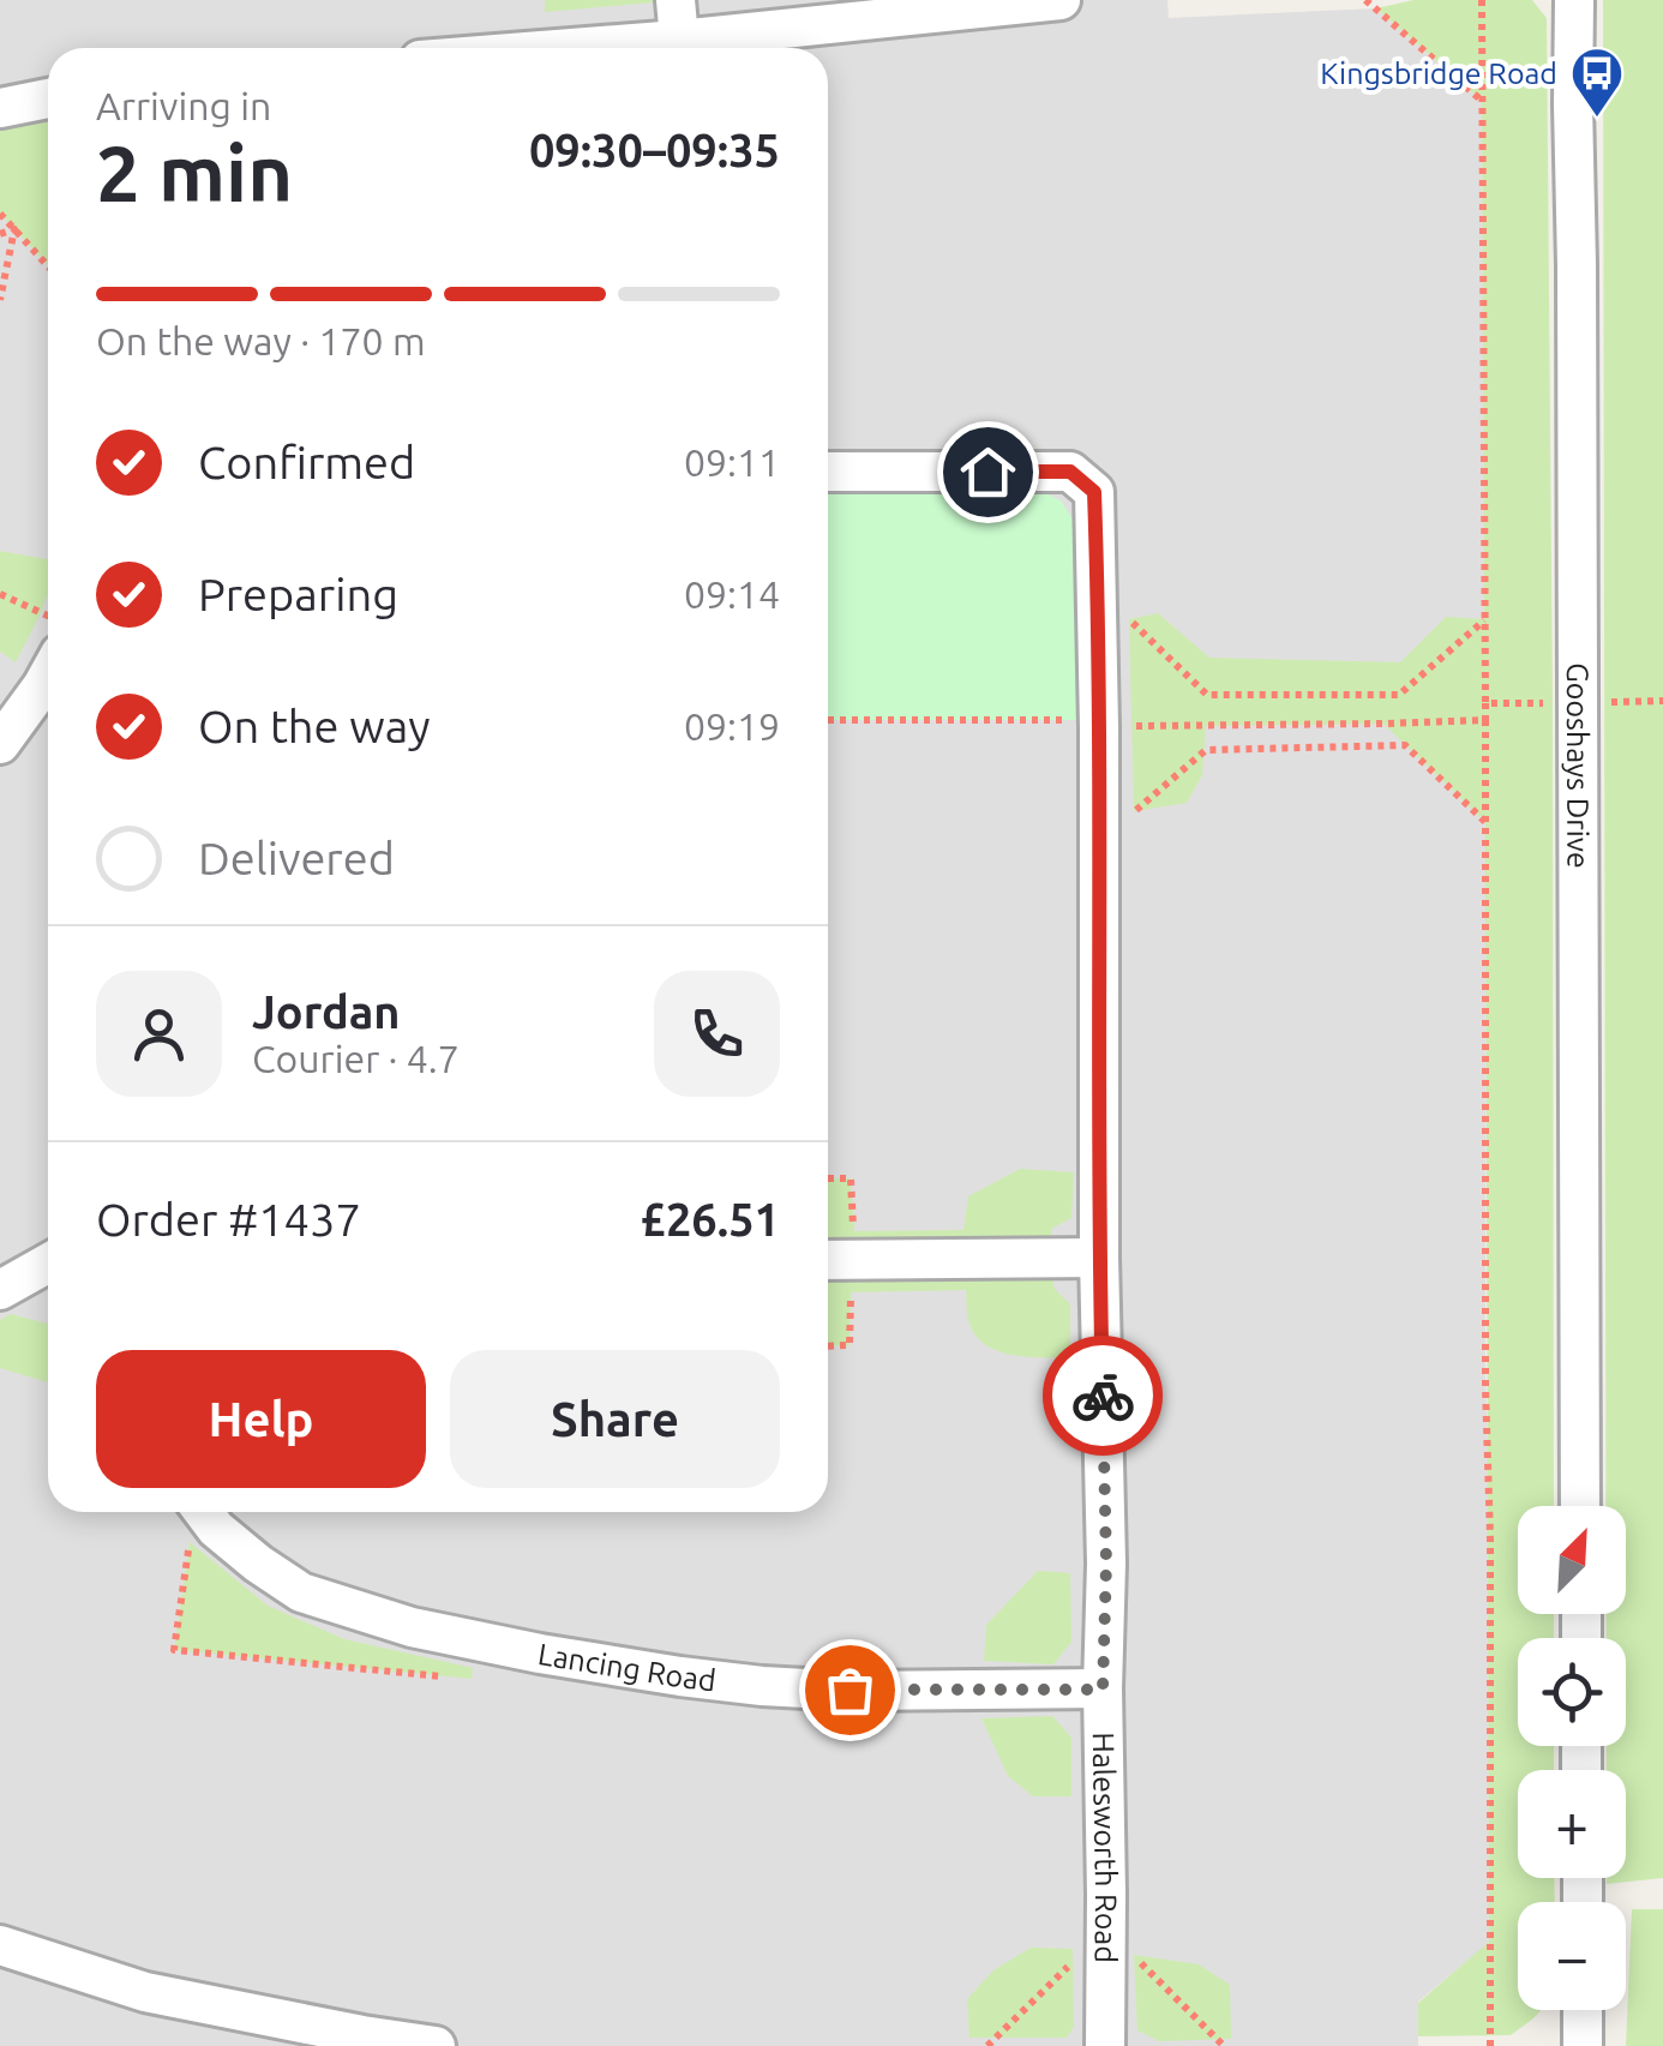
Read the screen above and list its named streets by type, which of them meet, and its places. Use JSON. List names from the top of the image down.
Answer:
{
  "streets": {
    "street": ["Gooshays Drive", "Lancing Road", "Halesworth Road"]
  },
  "crossings": [
    ["Lancing Road", "Halesworth Road"]
  ],
  "places": {
    "bus stop": ["Kingsbridge Road"]
  },
  "north": "top right",
  "page": {
    "heading": ["2 min", "Arriving in", "09:30–09:35"],
    "panel": [
      "Jordan",
      "Courier · 4.7",
      "Order #1437",
      "£26.51"
    ],
    "bar": "On the way · 170 m",
    "list": [
      ["Confirmed", "09:11"],
      ["Preparing", "09:14"],
      ["On the way", "09:19"],
      "Delivered"
    ],
    "buttons": ["Help", "Share"],
    "map_buttons": ["+", "−"]
  }
}
